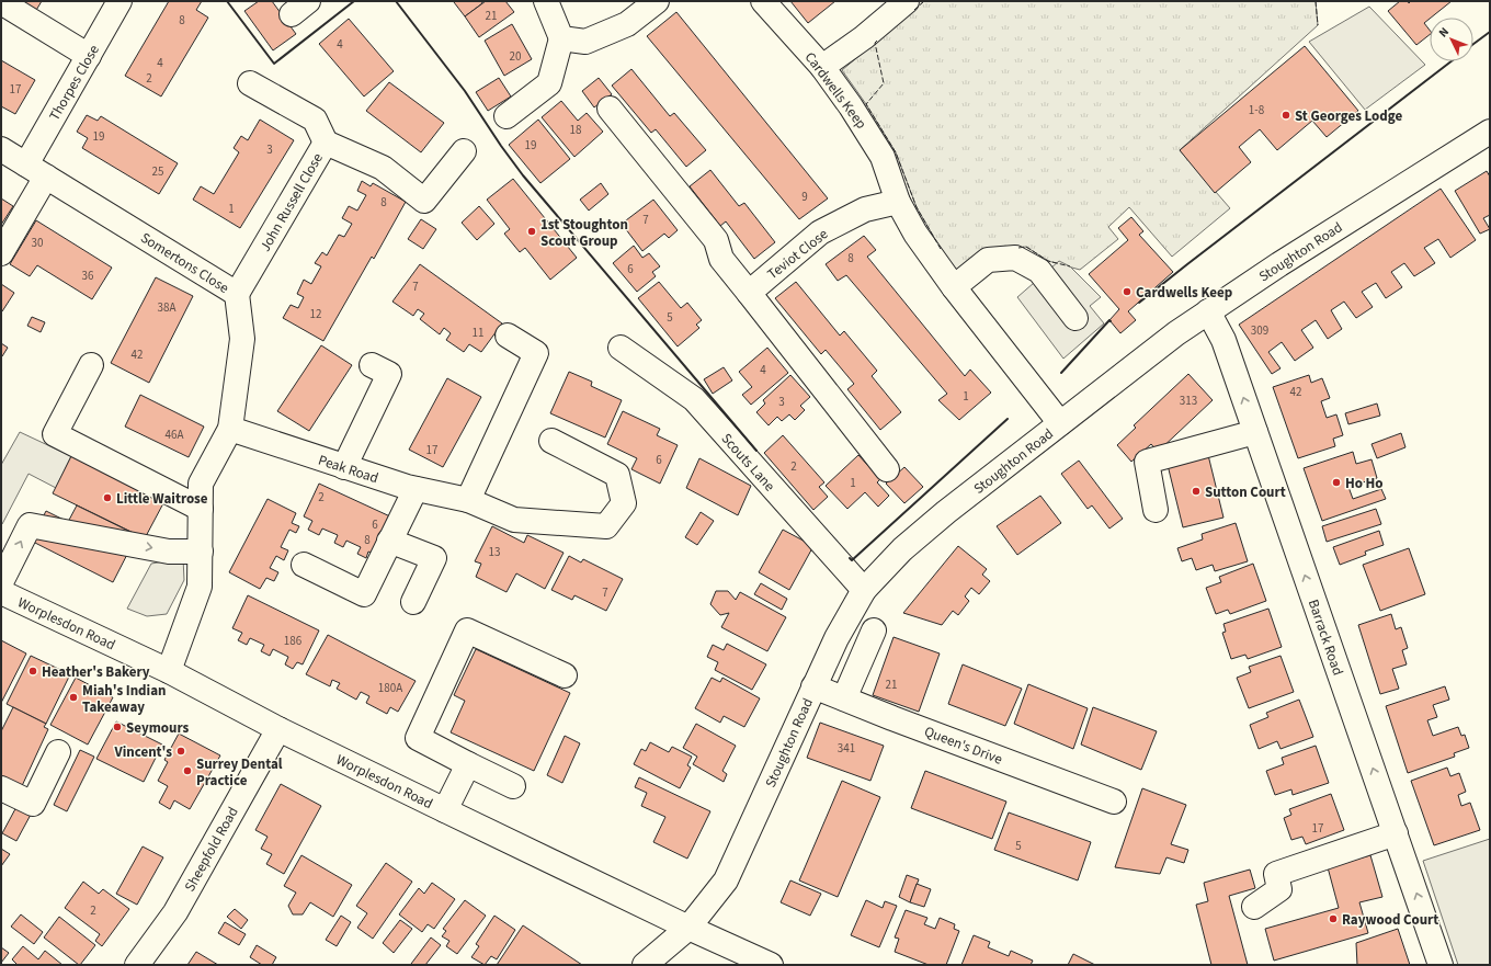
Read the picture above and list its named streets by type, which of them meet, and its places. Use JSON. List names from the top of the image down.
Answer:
{
  "streets": {
    "street": [
      "Thorpes Close",
      "Cardwells Keep",
      "John Russell Close",
      "Stoughton Road",
      "Teviot Close",
      "Somertons Close",
      "Scouts Lane",
      "Peak Road",
      "Worplesdon Road",
      "Barrack Road",
      "Queen's Drive",
      "Sheepfold Road"
    ]
  },
  "crossings": [
    ["Thorpes Close", "Somertons Close"],
    ["Cardwells Keep", "Stoughton Road"],
    ["Cardwells Keep", "Teviot Close"],
    ["John Russell Close", "Somertons Close"],
    ["Stoughton Road", "Scouts Lane"],
    ["Stoughton Road", "Worplesdon Road"],
    ["Stoughton Road", "Barrack Road"],
    ["Stoughton Road", "Queen's Drive"],
    ["Somertons Close", "Peak Road"],
    ["Somertons Close", "Worplesdon Road"],
    ["Worplesdon Road", "Sheepfold Road"]
  ],
  "one_way": ["Barrack Road"],
  "places": [
    "St Georges Lodge",
    "1st Stoughton Scout Group",
    "Cardwells Keep",
    "Ho Ho",
    "Sutton Court",
    "Little Waitrose",
    "Heather's Bakery",
    "Miah's Indian Takeaway",
    "Seymours",
    "Vincent's",
    "Surrey Dental Practice",
    "Raywood Court"
  ],
  "house_numbers": [
    "21",
    "8",
    "4",
    "20",
    "4",
    "2",
    "17",
    "1-8",
    "18",
    "19",
    "19",
    "3",
    "25",
    "9",
    "8",
    "1",
    "7",
    "30",
    "8",
    "6",
    "36",
    "7",
    "38A",
    "12",
    "5",
    "309",
    "11",
    "42",
    "4",
    "42",
    "1",
    "313",
    "3",
    "46A",
    "17",
    "6",
    "2",
    "1",
    "2",
    "6",
    "8",
    "13",
    "7",
    "186",
    "21",
    "180A",
    "341",
    "17",
    "5",
    "2"
  ],
  "north": "top left"
}
